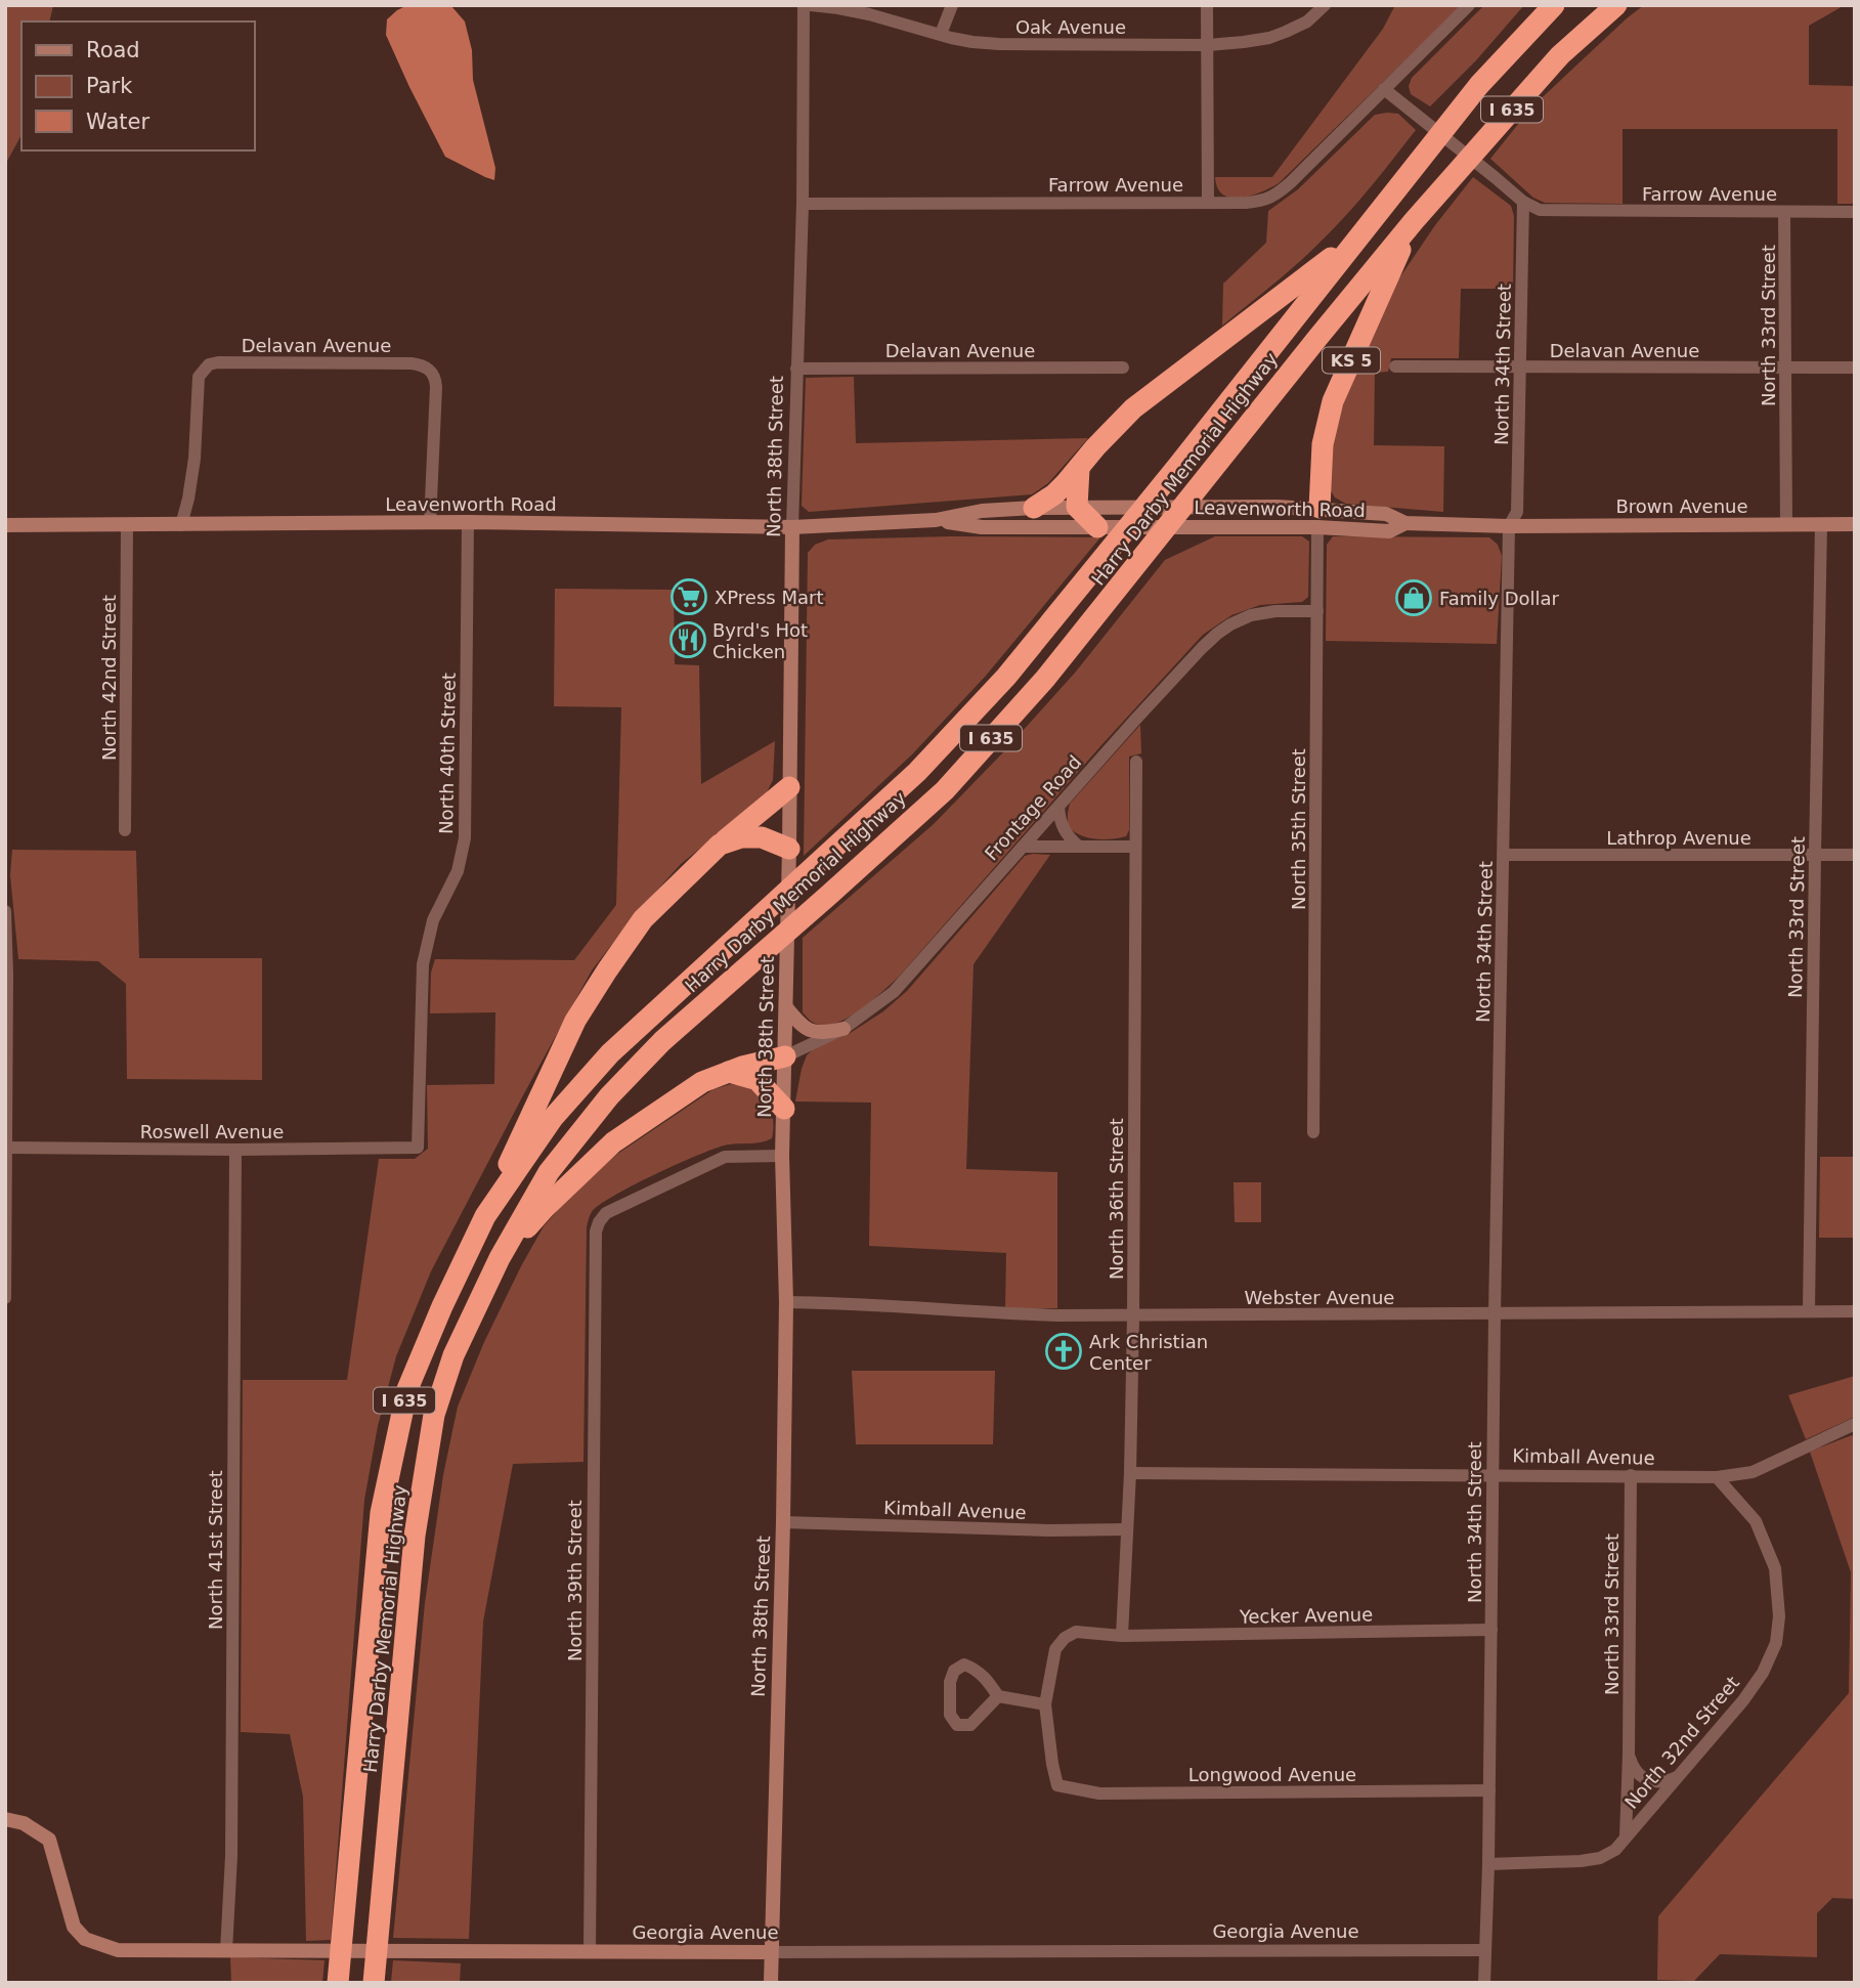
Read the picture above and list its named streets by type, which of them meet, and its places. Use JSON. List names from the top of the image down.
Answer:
{
  "streets": {
    "highway": ["I 635", "KS 5", "Harry Darby Memorial Highway"],
    "street": [
      "Oak Avenue",
      "Farrow Avenue",
      "North 33rd Street",
      "Delavan Avenue",
      "North 34th Street",
      "North 38th Street",
      "Leavenworth Road",
      "Brown Avenue",
      "North 42nd Street",
      "North 40th Street",
      "Frontage Road",
      "North 35th Street",
      "Lathrop Avenue",
      "Roswell Avenue",
      "North 36th Street",
      "Webster Avenue",
      "Kimball Avenue",
      "North 41st Street",
      "North 39th Street",
      "Yecker Avenue",
      "North 32nd Street",
      "Longwood Avenue",
      "Georgia Avenue"
    ]
  },
  "crossings": [
    ["Farrow Avenue", "North 33rd Street"],
    ["Farrow Avenue", "North 34th Street"],
    ["Farrow Avenue", "North 38th Street"],
    ["North 33rd Street", "Delavan Avenue"],
    ["North 33rd Street", "Brown Avenue"],
    ["North 33rd Street", "Lathrop Avenue"],
    ["North 33rd Street", "Webster Avenue"],
    ["North 33rd Street", "Kimball Avenue"],
    ["North 33rd Street", "North 32nd Street"],
    ["Delavan Avenue", "North 34th Street"],
    ["Delavan Avenue", "North 38th Street"],
    ["Delavan Avenue", "Leavenworth Road"],
    ["KS 5", "Harry Darby Memorial Highway"],
    ["KS 5", "Leavenworth Road"],
    ["KS 5", "North 35th Street"],
    ["North 34th Street", "Leavenworth Road"],
    ["North 34th Street", "Brown Avenue"],
    ["North 34th Street", "Lathrop Avenue"],
    ["North 34th Street", "Webster Avenue"],
    ["North 34th Street", "Kimball Avenue"],
    ["North 34th Street", "Yecker Avenue"],
    ["North 34th Street", "North 32nd Street"],
    ["North 34th Street", "Longwood Avenue"],
    ["North 34th Street", "Georgia Avenue"],
    ["North 38th Street", "Leavenworth Road"],
    ["North 38th Street", "Frontage Road"],
    ["North 38th Street", "Webster Avenue"],
    ["North 38th Street", "Kimball Avenue"],
    ["North 38th Street", "North 39th Street"],
    ["North 38th Street", "Georgia Avenue"],
    ["Leavenworth Road", "Brown Avenue"],
    ["Leavenworth Road", "North 42nd Street"],
    ["Leavenworth Road", "North 40th Street"],
    ["Leavenworth Road", "North 35th Street"],
    ["North 40th Street", "Roswell Avenue"],
    ["Frontage Road", "North 35th Street"],
    ["Roswell Avenue", "North 41st Street"],
    ["North 36th Street", "Webster Avenue"],
    ["North 36th Street", "Kimball Avenue"],
    ["North 36th Street", "Yecker Avenue"],
    ["Kimball Avenue", "North 32nd Street"],
    ["North 41st Street", "Georgia Avenue"],
    ["North 39th Street", "Georgia Avenue"],
    ["Yecker Avenue", "Longwood Avenue"]
  ],
  "places": {
    "supermarket": ["XPress Mart"],
    "shop": ["Family Dollar"],
    "restaurant": ["Byrd's Hot Chicken"],
    "church": ["Ark Christian Center"]
  },
  "legend": ["Road", "Park", "Water"]
}
